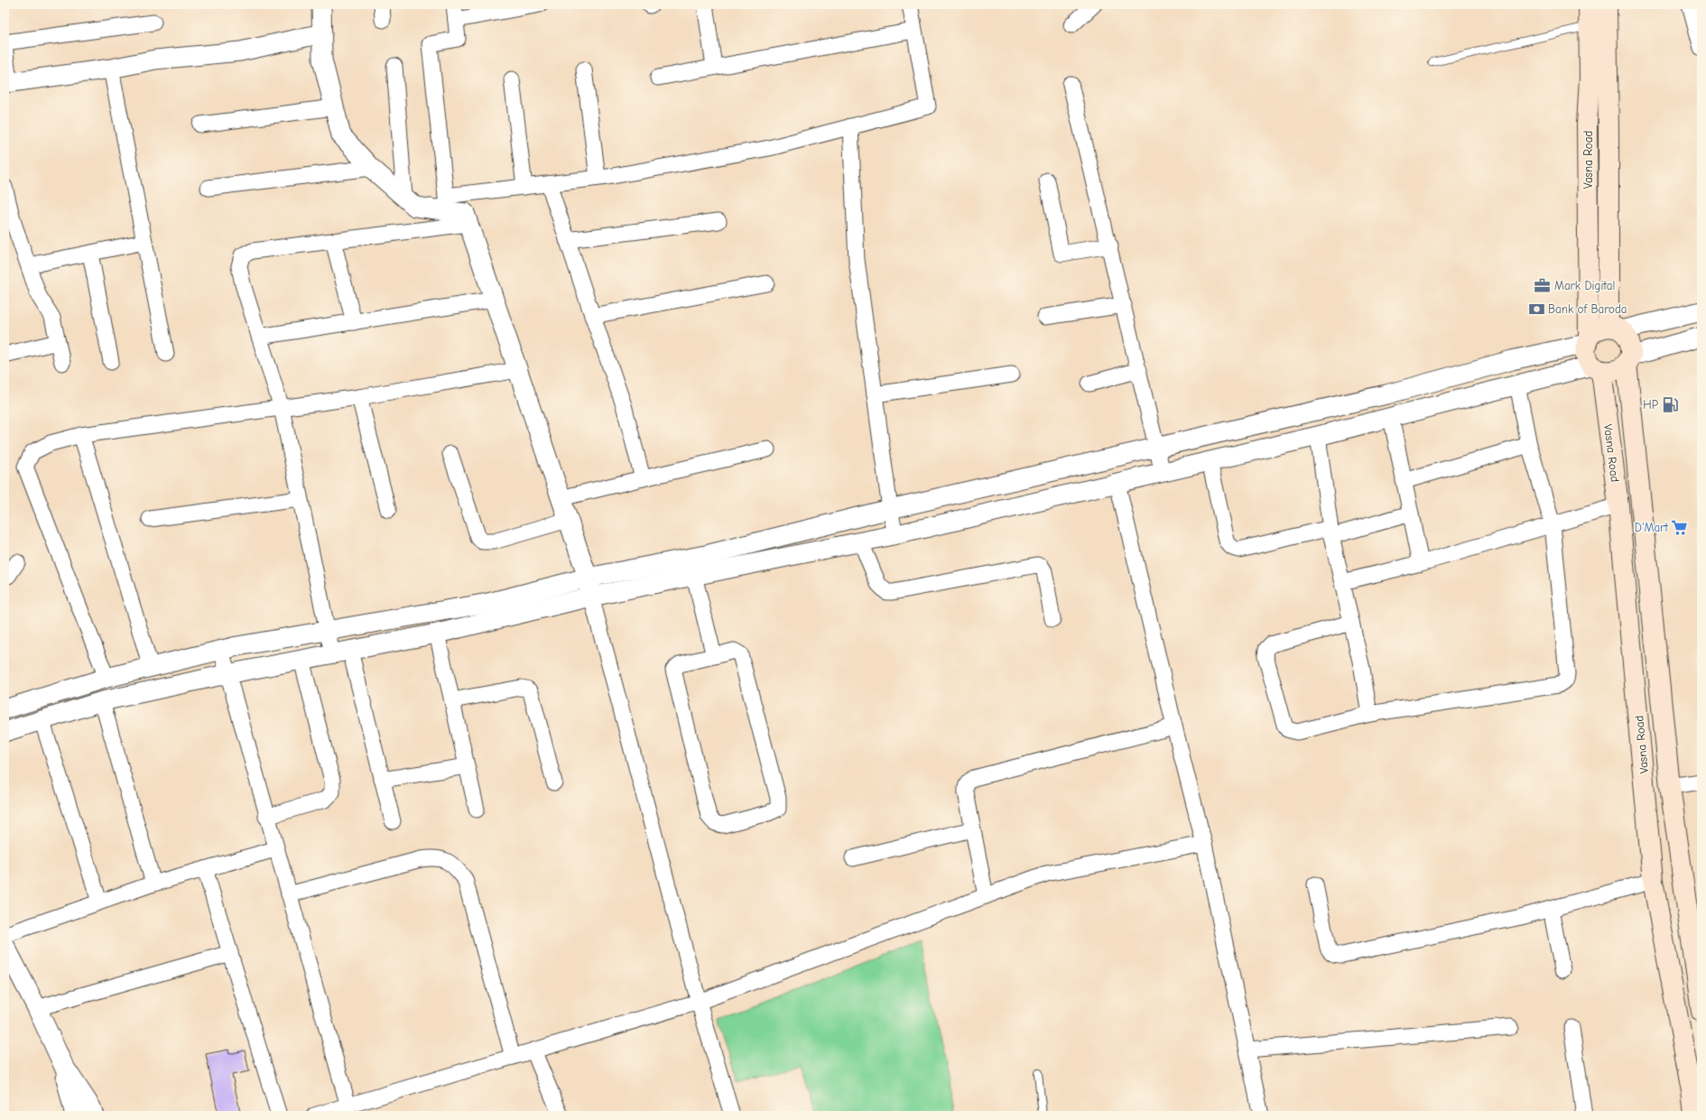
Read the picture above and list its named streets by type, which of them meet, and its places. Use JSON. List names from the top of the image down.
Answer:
{
  "streets": {
    "main road": ["Vasna Road"]
  },
  "places": {
    "office": ["Mark Digital"],
    "bank": ["Bank of Baroda"],
    "fuel station": ["HP"],
    "supermarket": ["D'Mart"]
  }
}
